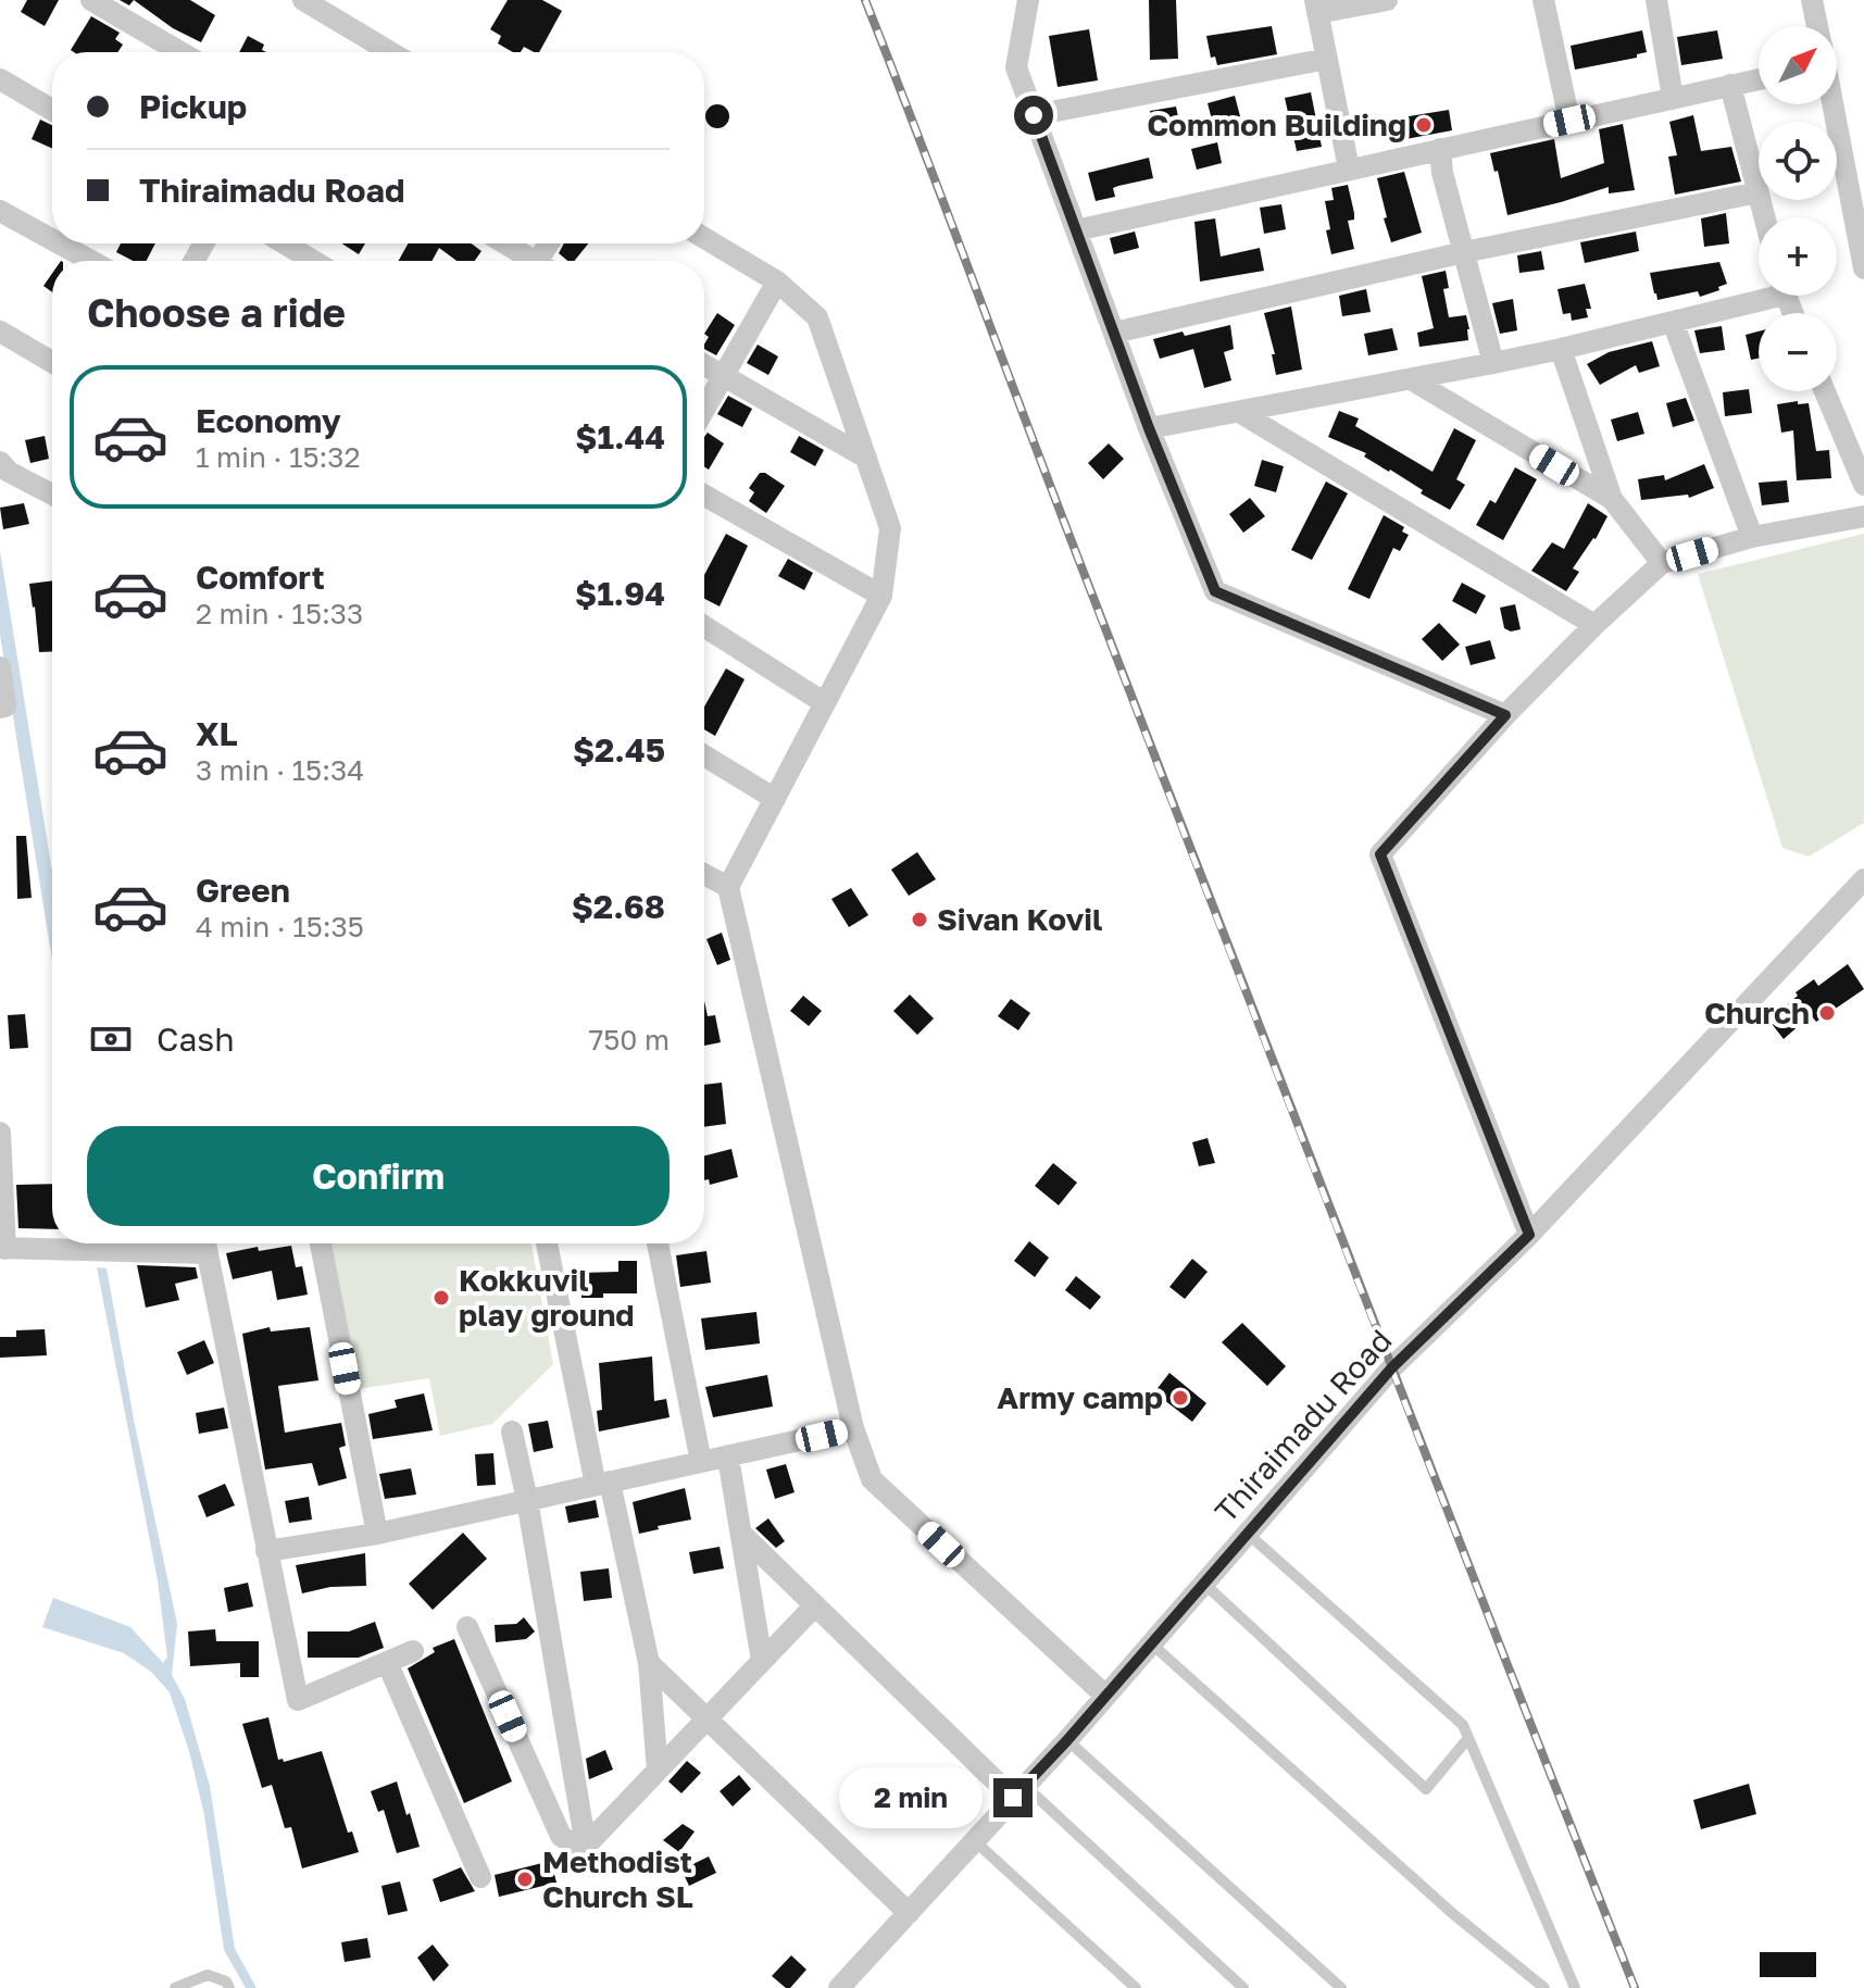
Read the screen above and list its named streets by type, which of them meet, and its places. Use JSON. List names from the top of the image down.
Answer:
{
  "streets": {
    "street": ["Thiraimadu Road"]
  },
  "places": [
    "Common Building",
    "Sivan Kovil",
    "Church",
    "Kokkuvil play ground",
    "Army camp",
    "Methodist Church SL"
  ],
  "north": "top right",
  "page": {
    "map_buttons": ["+", "−"],
    "banner": ["Pickup", "Thiraimadu Road"],
    "heading": "Choose a ride",
    "list": [
      {
        "name": "Economy",
        "note": "1 min · 15:32",
        "value": "$1.44"
      },
      {
        "name": "Comfort",
        "note": "2 min · 15:33",
        "value": "$1.94"
      },
      {
        "name": "XL",
        "note": "3 min · 15:34",
        "value": "$2.45"
      },
      {
        "name": "Green",
        "note": "4 min · 15:35",
        "value": "$2.68"
      }
    ],
    "pay": ["Cash", "750 m"],
    "buttons": "Confirm",
    "bubble": "2 min"
  }
}
